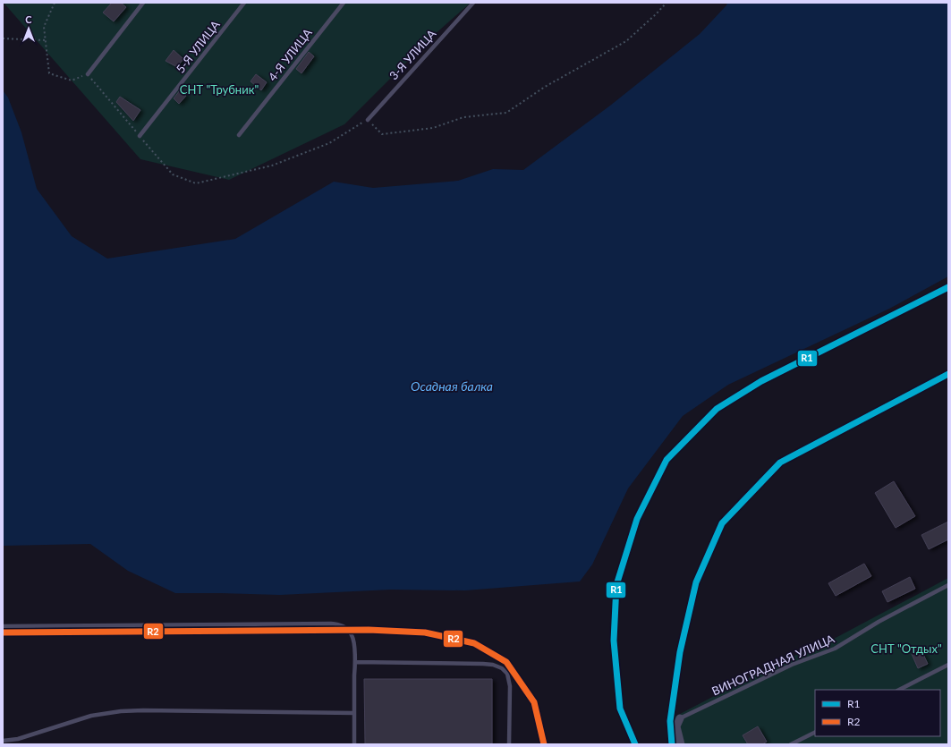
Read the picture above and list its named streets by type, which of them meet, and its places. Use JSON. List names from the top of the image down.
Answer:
{
  "streets": {
    "lane": [
      "5-Я УЛИЦА",
      "4-Я УЛИЦА",
      "3-Я УЛИЦА",
      "ВИНОГРАДНАЯ УЛИЦА"
    ]
  },
  "water": ["Осадная балка"],
  "parks": ["СНТ \"Трубник\"", "СНТ \"Отдых\""],
  "lines": ["transit line R1", "transit line R2"],
  "legend": ["R1", "R2"],
  "north": "top"
}
